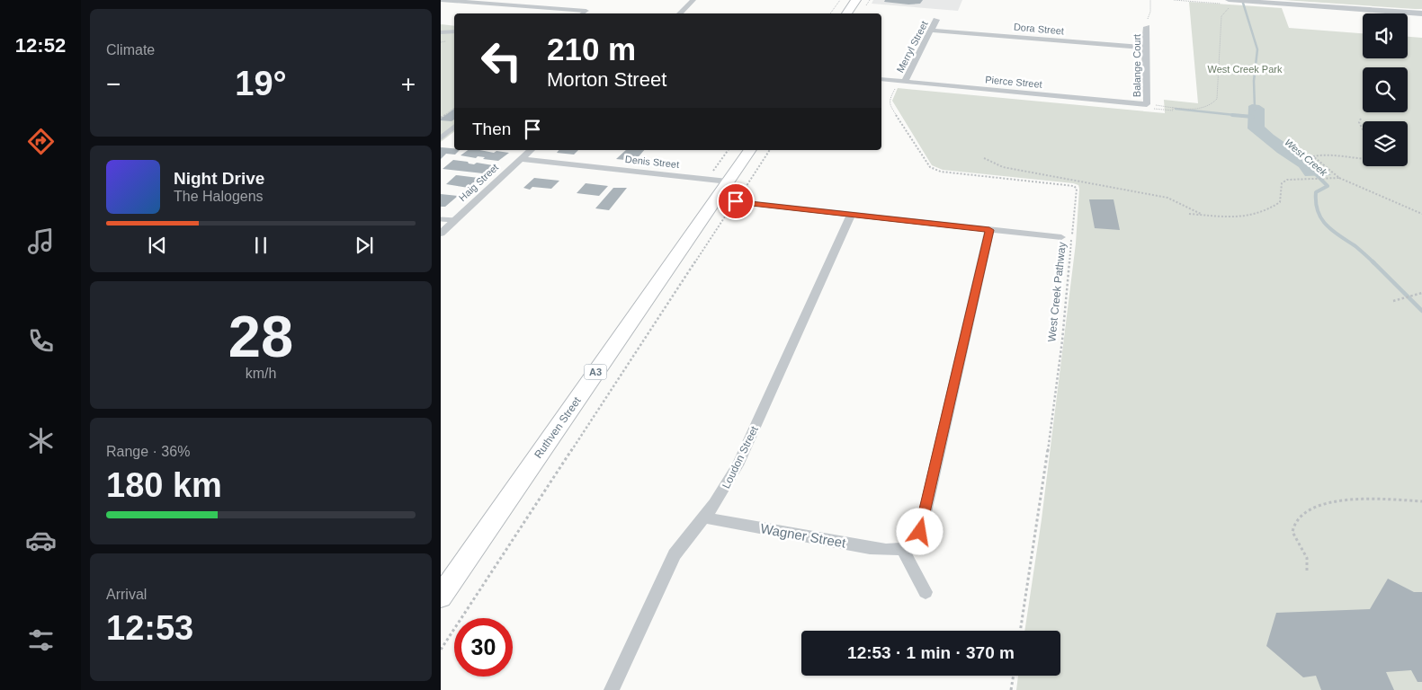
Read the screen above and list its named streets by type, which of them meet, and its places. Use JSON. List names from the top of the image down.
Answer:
{
  "streets": {
    "highway": ["A3", "Ruthven Street"],
    "street": [
      "Dora Street",
      "Merryl Street",
      "Balange Court",
      "Pierce Street",
      "Denis Street",
      "Haig Street",
      "Loudon Street",
      "Wagner Street"
    ],
    "path": ["West Creek Pathway"]
  },
  "crossings": [
    ["Dora Street", "Merryl Street"],
    ["Dora Street", "Balange Court"],
    ["Merryl Street", "Pierce Street"],
    ["Balange Court", "Pierce Street"],
    ["Denis Street", "Haig Street"],
    ["Denis Street", "Ruthven Street"],
    ["Loudon Street", "Wagner Street"]
  ],
  "water": ["West Creek"],
  "parks": ["West Creek Park"],
  "page": {
    "tabs": "12:52",
    "tile": [
      "Climate",
      ["28", "km/h"],
      ["Range · 36%", "180 km"],
      ["Arrival", "12:53"]
    ],
    "turn": ["210 m", "Morton Street"],
    "heat": ["−", "19°", "+"],
    "then": "Then",
    "song": ["Night Drive", "The Halogens"],
    "limit": "30",
    "trip": "12:53 · 1 min · 370 m"
  }
}
